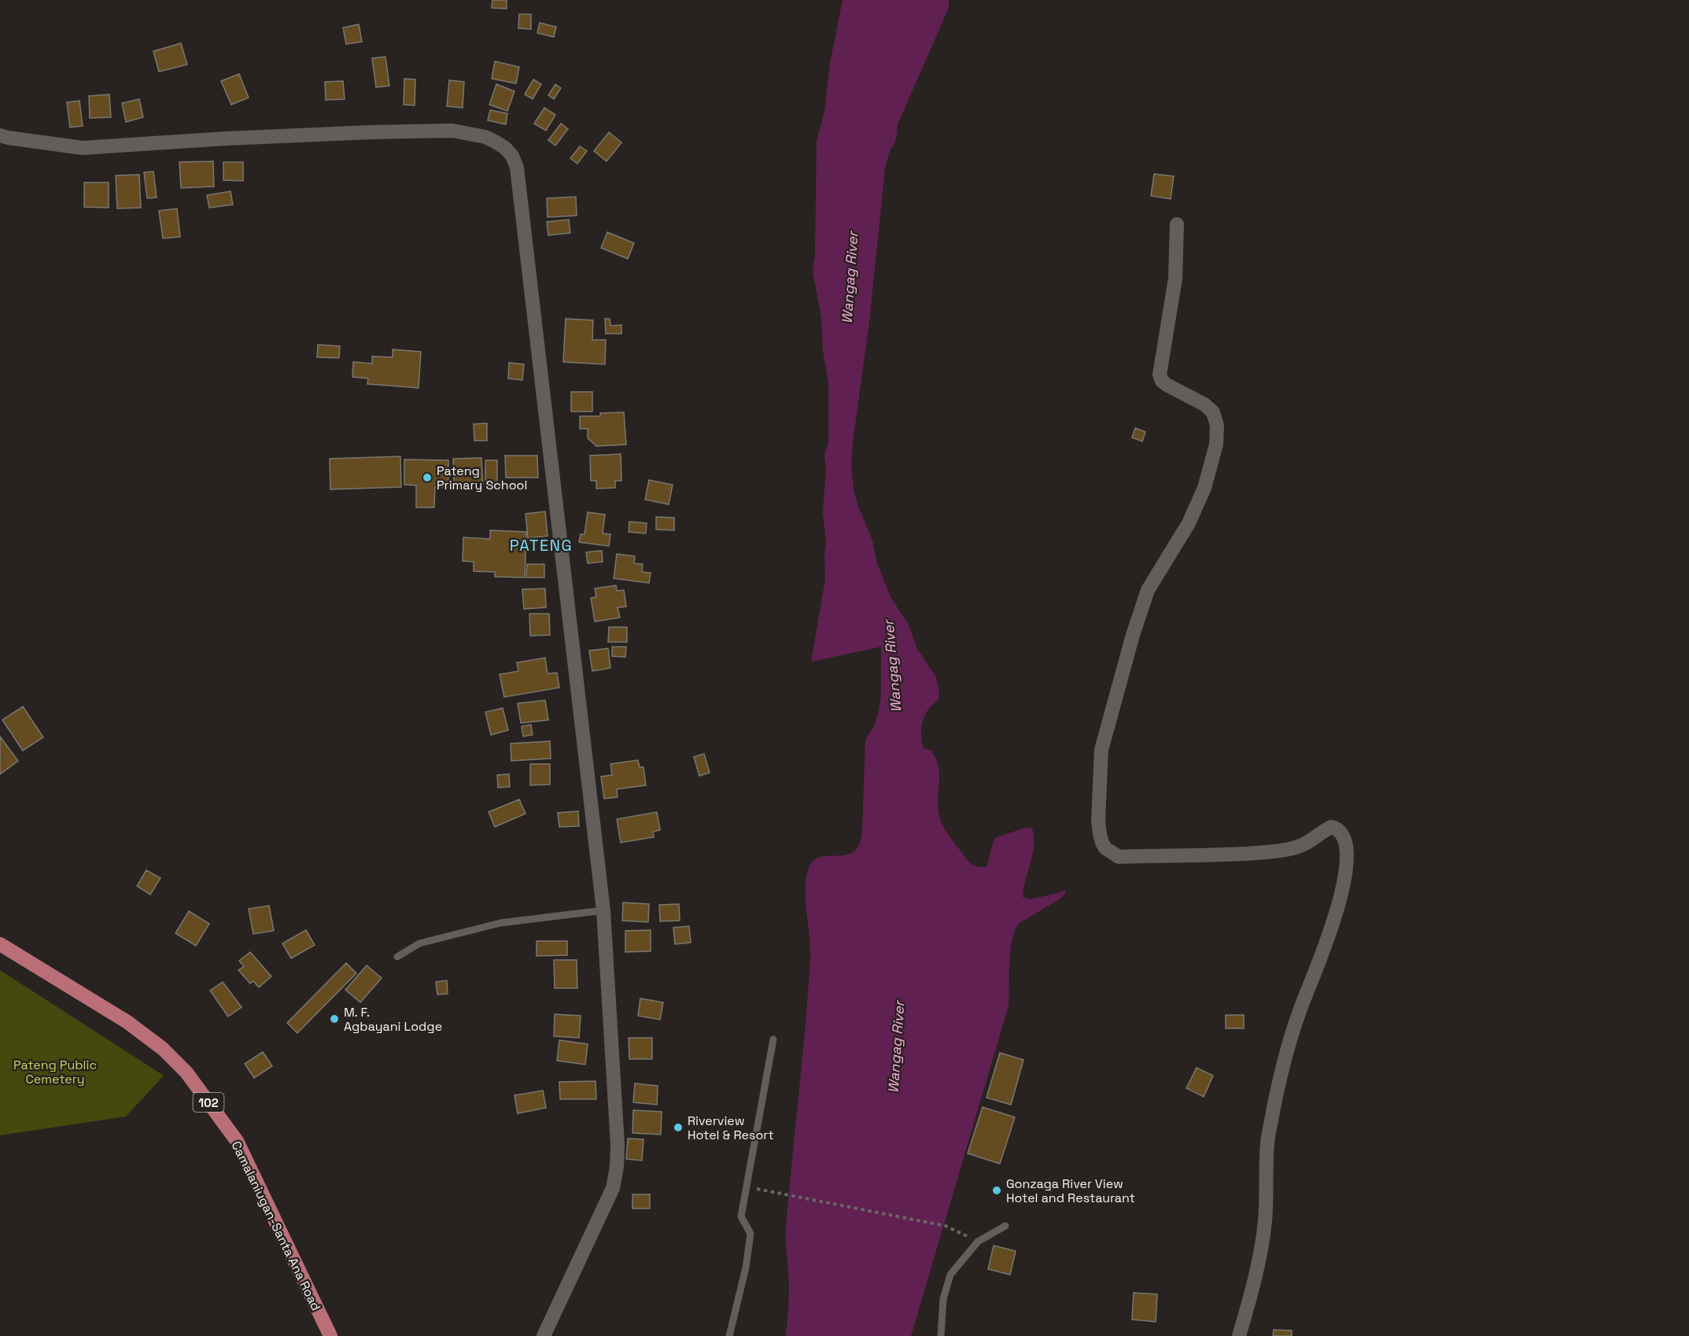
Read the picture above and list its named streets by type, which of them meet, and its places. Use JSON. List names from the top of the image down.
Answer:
{
  "streets": {
    "main road": ["102", "Camalaniugan-Santa Ana Road"]
  },
  "districts": ["PATENG"],
  "water": ["Wangag River"],
  "parks": ["Pateng Public Cemetery"],
  "places": [
    "Pateng Primary School",
    "M. F. Agbayani Lodge",
    "Riverview Hotel & Resort",
    "Gonzaga River View Hotel and Restaurant"
  ]
}
